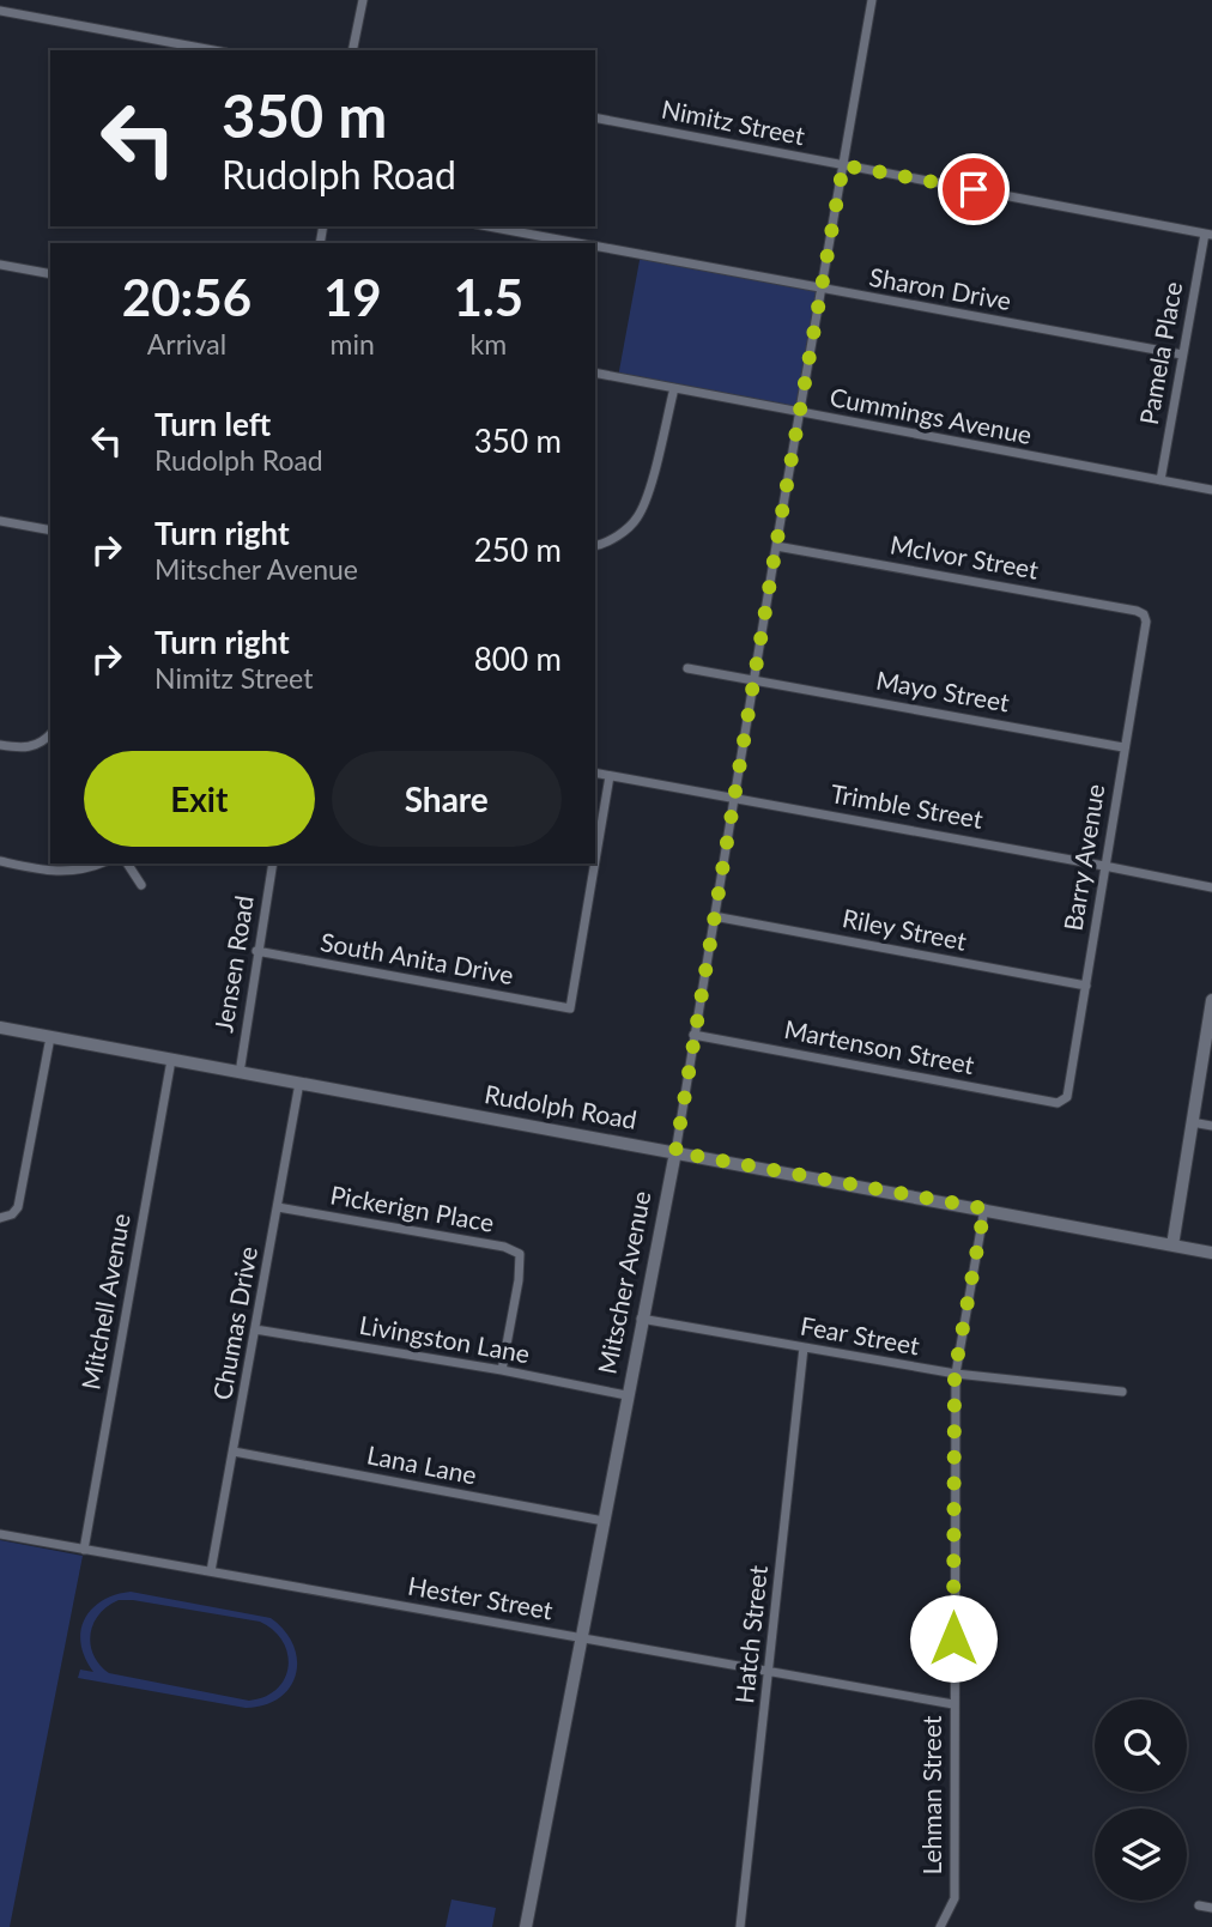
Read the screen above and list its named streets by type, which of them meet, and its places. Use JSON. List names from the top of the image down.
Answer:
{
  "streets": {
    "street": [
      "Nimitz Street",
      "Sharon Drive",
      "Pamela Place",
      "Cummings Avenue",
      "McIvor Street",
      "Mayo Street",
      "Trimble Street",
      "Barry Avenue",
      "Riley Street",
      "South Anita Drive",
      "Jensen Road",
      "Martenson Street",
      "Rudolph Road",
      "Pickerign Place",
      "Mitscher Avenue",
      "Mitchell Avenue",
      "Chumas Drive",
      "Fear Street",
      "Livingston Lane",
      "Lana Lane",
      "Hester Street",
      "Hatch Street",
      "Lehman Street"
    ]
  },
  "crossings": [
    ["Nimitz Street", "Pamela Place"],
    ["Nimitz Street", "Mitscher Avenue"],
    ["Sharon Drive", "Pamela Place"],
    ["Sharon Drive", "Mitscher Avenue"],
    ["Pamela Place", "Cummings Avenue"],
    ["Cummings Avenue", "Mitscher Avenue"],
    ["McIvor Street", "Barry Avenue"],
    ["McIvor Street", "Mitscher Avenue"],
    ["Mayo Street", "Barry Avenue"],
    ["Mayo Street", "Mitscher Avenue"],
    ["Trimble Street", "Barry Avenue"],
    ["Trimble Street", "South Anita Drive"],
    ["Trimble Street", "Mitscher Avenue"],
    ["Barry Avenue", "Riley Street"],
    ["Barry Avenue", "Martenson Street"],
    ["Riley Street", "Mitscher Avenue"],
    ["South Anita Drive", "Jensen Road"],
    ["Jensen Road", "Rudolph Road"],
    ["Martenson Street", "Mitscher Avenue"],
    ["Rudolph Road", "Mitscher Avenue"],
    ["Rudolph Road", "Mitchell Avenue"],
    ["Rudolph Road", "Chumas Drive"],
    ["Rudolph Road", "Lehman Street"],
    ["Pickerign Place", "Chumas Drive"],
    ["Pickerign Place", "Livingston Lane"],
    ["Mitscher Avenue", "Fear Street"],
    ["Mitscher Avenue", "Livingston Lane"],
    ["Mitscher Avenue", "Lana Lane"],
    ["Mitscher Avenue", "Hester Street"],
    ["Mitchell Avenue", "Hester Street"],
    ["Chumas Drive", "Livingston Lane"],
    ["Chumas Drive", "Lana Lane"],
    ["Chumas Drive", "Hester Street"],
    ["Fear Street", "Hatch Street"],
    ["Fear Street", "Lehman Street"],
    ["Hester Street", "Hatch Street"],
    ["Hester Street", "Lehman Street"]
  ],
  "page": {
    "turn": ["350 m", "Rudolph Road"],
    "eta": [
      "20:56",
      "Arrival",
      "19",
      "min",
      "1.5",
      "km"
    ],
    "list": [
      {
        "name": "Turn left",
        "note": "Rudolph Road",
        "value": "350 m"
      },
      {
        "name": "Turn right",
        "note": "Mitscher Avenue",
        "value": "250 m"
      },
      {
        "name": "Turn right",
        "note": "Nimitz Street",
        "value": "800 m"
      }
    ],
    "buttons": ["Exit", "Share"]
  }
}
